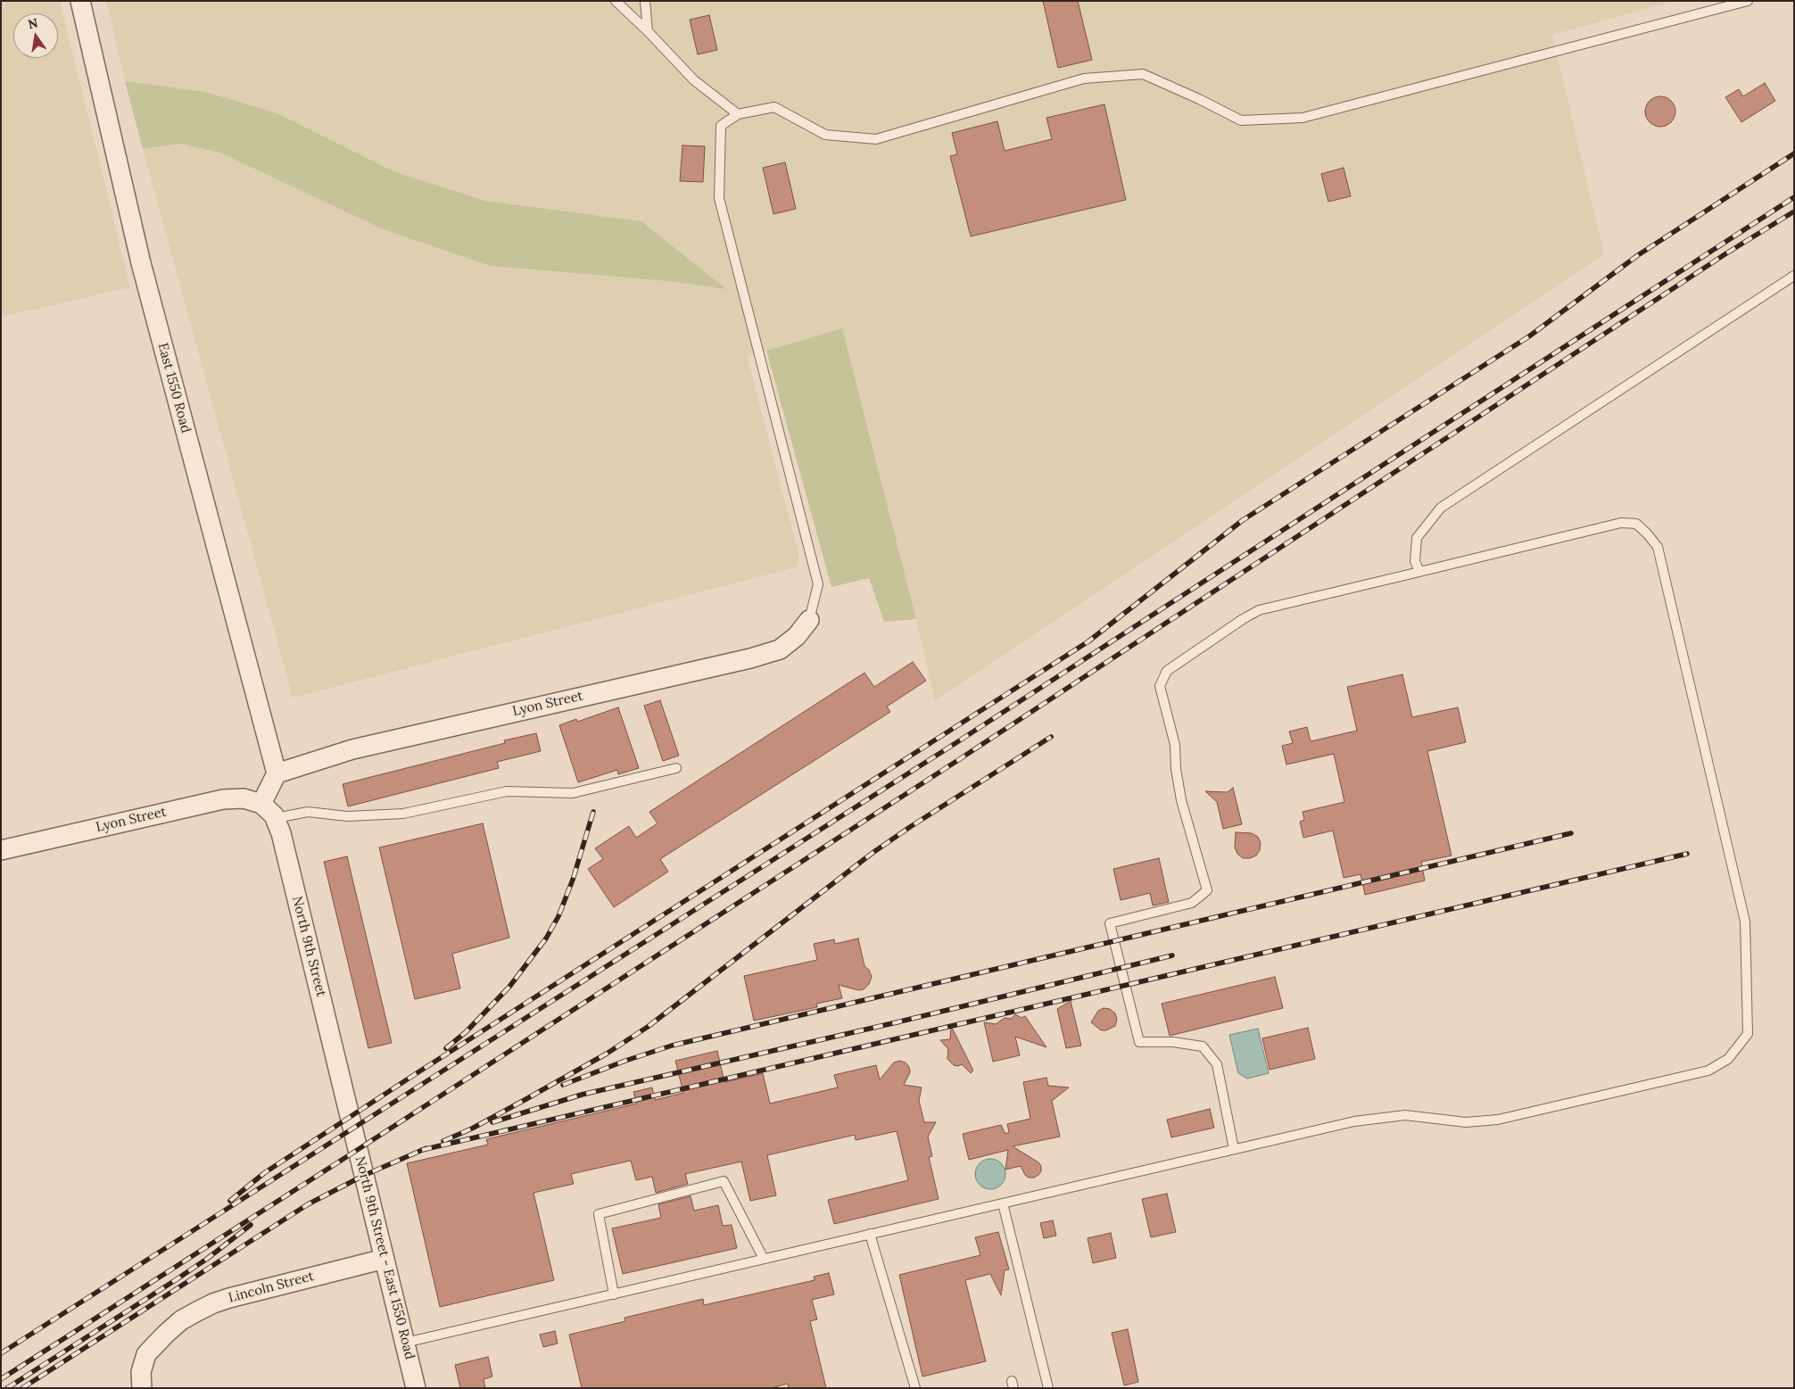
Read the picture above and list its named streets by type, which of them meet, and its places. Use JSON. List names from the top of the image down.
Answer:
{
  "streets": {
    "street": [
      "East 1550 Road",
      "Lyon Street",
      "North 9th Street",
      "North 9th Street - East 1550 Road",
      "Lincoln Street"
    ]
  },
  "crossings": [
    ["East 1550 Road", "Lyon Street"],
    ["Lyon Street", "North 9th Street"],
    ["North 9th Street", "North 9th Street - East 1550 Road"],
    ["North 9th Street - East 1550 Road", "Lincoln Street"]
  ],
  "north": "top"
}
